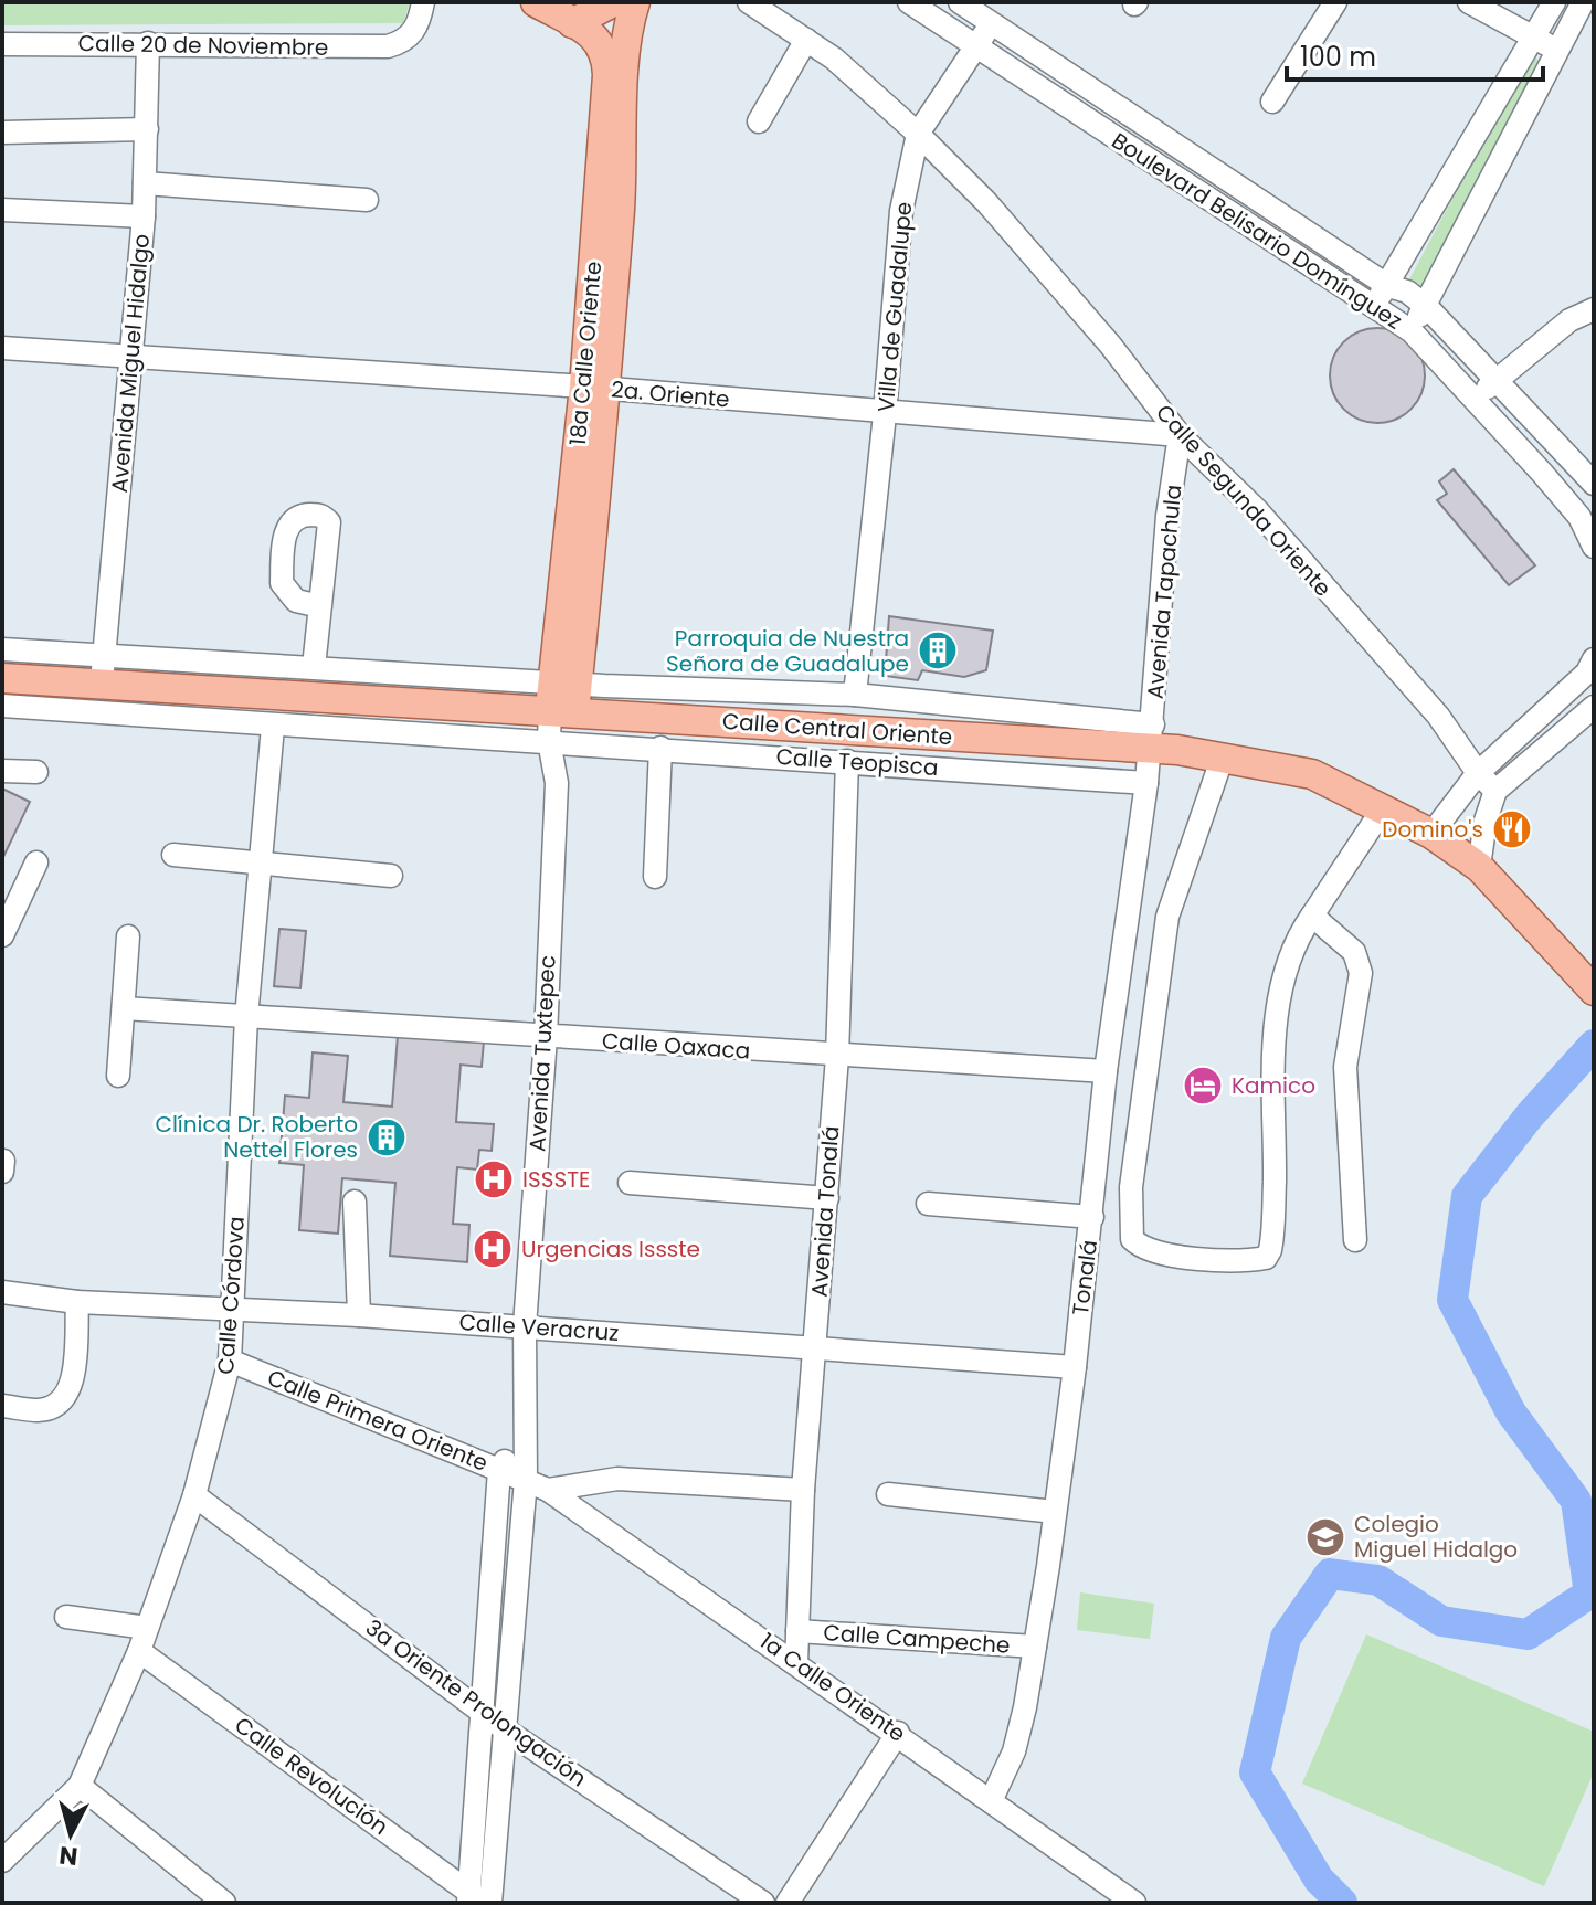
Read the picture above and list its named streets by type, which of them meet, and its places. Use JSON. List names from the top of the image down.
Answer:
{
  "streets": {
    "main road": ["18a Calle Oriente", "Calle Central Oriente"],
    "street": [
      "Calle 20 de Noviembre",
      "Boulevard Belisario Domínguez",
      "Villa de Guadalupe",
      "Avenida Miguel Hidalgo",
      "2a. Oriente",
      "Calle Segunda Oriente",
      "Avenida Tapachula",
      "Calle Teopisca",
      "Calle Oaxaca",
      "Avenida Tuxtepec",
      "Avenida Tonalá",
      "Tonalá",
      "Calle Córdova",
      "Calle Veracruz",
      "Calle Primera Oriente",
      "Calle Campeche",
      "1a Calle Oriente",
      "3a Oriente Prolongación",
      "Calle Revolución"
    ]
  },
  "crossings": [
    ["Calle 20 de Noviembre", "Avenida Miguel Hidalgo"],
    ["Villa de Guadalupe", "2a. Oriente"],
    ["Villa de Guadalupe", "Calle Segunda Oriente"],
    ["18a Calle Oriente", "2a. Oriente"],
    ["18a Calle Oriente", "Calle Central Oriente"],
    ["18a Calle Oriente", "Calle Teopisca"],
    ["18a Calle Oriente", "Avenida Tuxtepec"],
    ["Avenida Miguel Hidalgo", "2a. Oriente"],
    ["Avenida Miguel Hidalgo", "Calle Central Oriente"],
    ["2a. Oriente", "Calle Segunda Oriente"],
    ["2a. Oriente", "Avenida Tapachula"],
    ["Calle Segunda Oriente", "Avenida Tapachula"],
    ["Avenida Tapachula", "Calle Central Oriente"],
    ["Avenida Tapachula", "Tonalá"],
    ["Calle Central Oriente", "Tonalá"],
    ["Calle Teopisca", "Avenida Tuxtepec"],
    ["Calle Teopisca", "Avenida Tonalá"],
    ["Calle Teopisca", "Tonalá"],
    ["Calle Teopisca", "Calle Córdova"],
    ["Calle Oaxaca", "Avenida Tuxtepec"],
    ["Calle Oaxaca", "Avenida Tonalá"],
    ["Calle Oaxaca", "Tonalá"],
    ["Calle Oaxaca", "Calle Córdova"],
    ["Avenida Tuxtepec", "Calle Veracruz"],
    ["Avenida Tuxtepec", "Calle Primera Oriente"],
    ["Avenida Tuxtepec", "1a Calle Oriente"],
    ["Avenida Tuxtepec", "3a Oriente Prolongación"],
    ["Avenida Tonalá", "Calle Veracruz"],
    ["Avenida Tonalá", "Calle Campeche"],
    ["Avenida Tonalá", "1a Calle Oriente"],
    ["Tonalá", "Calle Veracruz"],
    ["Tonalá", "Calle Campeche"],
    ["Tonalá", "1a Calle Oriente"],
    ["Calle Córdova", "Calle Veracruz"],
    ["Calle Córdova", "Calle Primera Oriente"],
    ["Calle Córdova", "3a Oriente Prolongación"],
    ["Calle Córdova", "Calle Revolución"],
    ["Calle Primera Oriente", "1a Calle Oriente"]
  ],
  "places": {
    "building": ["Parroquia de Nuestra Señora de Guadalupe", "Clínica Dr. Roberto Nettel Flores"],
    "restaurant": ["Domino's"],
    "hotel": ["Kamico"],
    "hospital": ["ISSSTE", "Urgencias Issste"],
    "school or university": ["Colegio Miguel Hidalgo"]
  },
  "scale_bar": "100 m",
  "north": "bottom"
}
